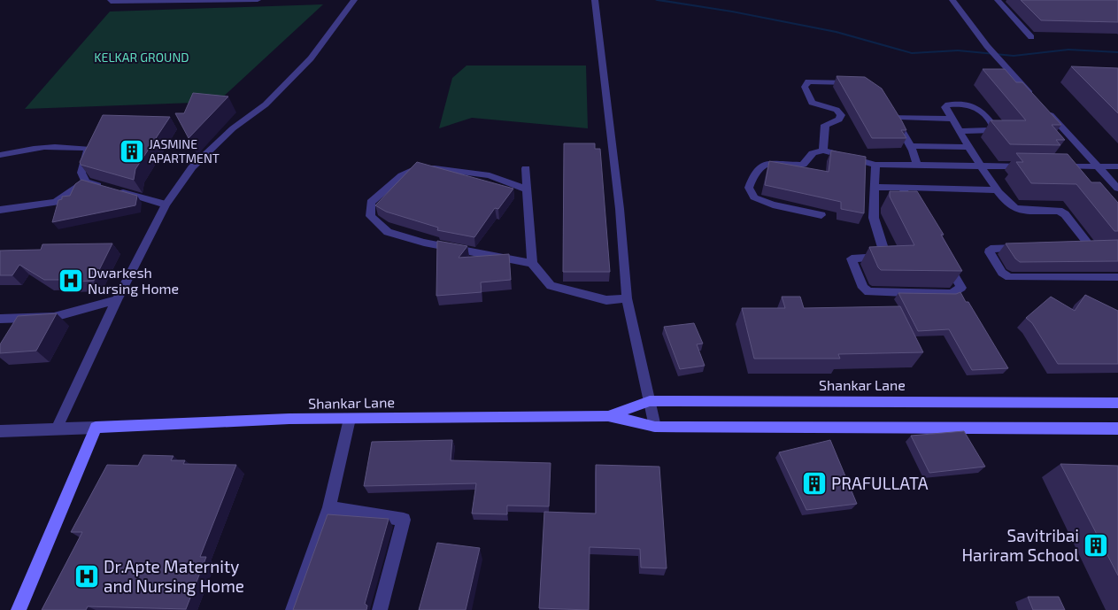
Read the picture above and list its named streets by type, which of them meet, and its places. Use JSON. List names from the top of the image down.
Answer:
{
  "streets": {
    "street": ["Shankar Lane"]
  },
  "parks": ["KELKAR GROUND"],
  "places": {
    "building": ["JASMINE APARTMENT", "PRAFULLATA", "Savitribai Hariram School"],
    "hospital": ["Dwarkesh Nursing Home", "Dr.Apte Maternity and Nursing Home"]
  }
}
